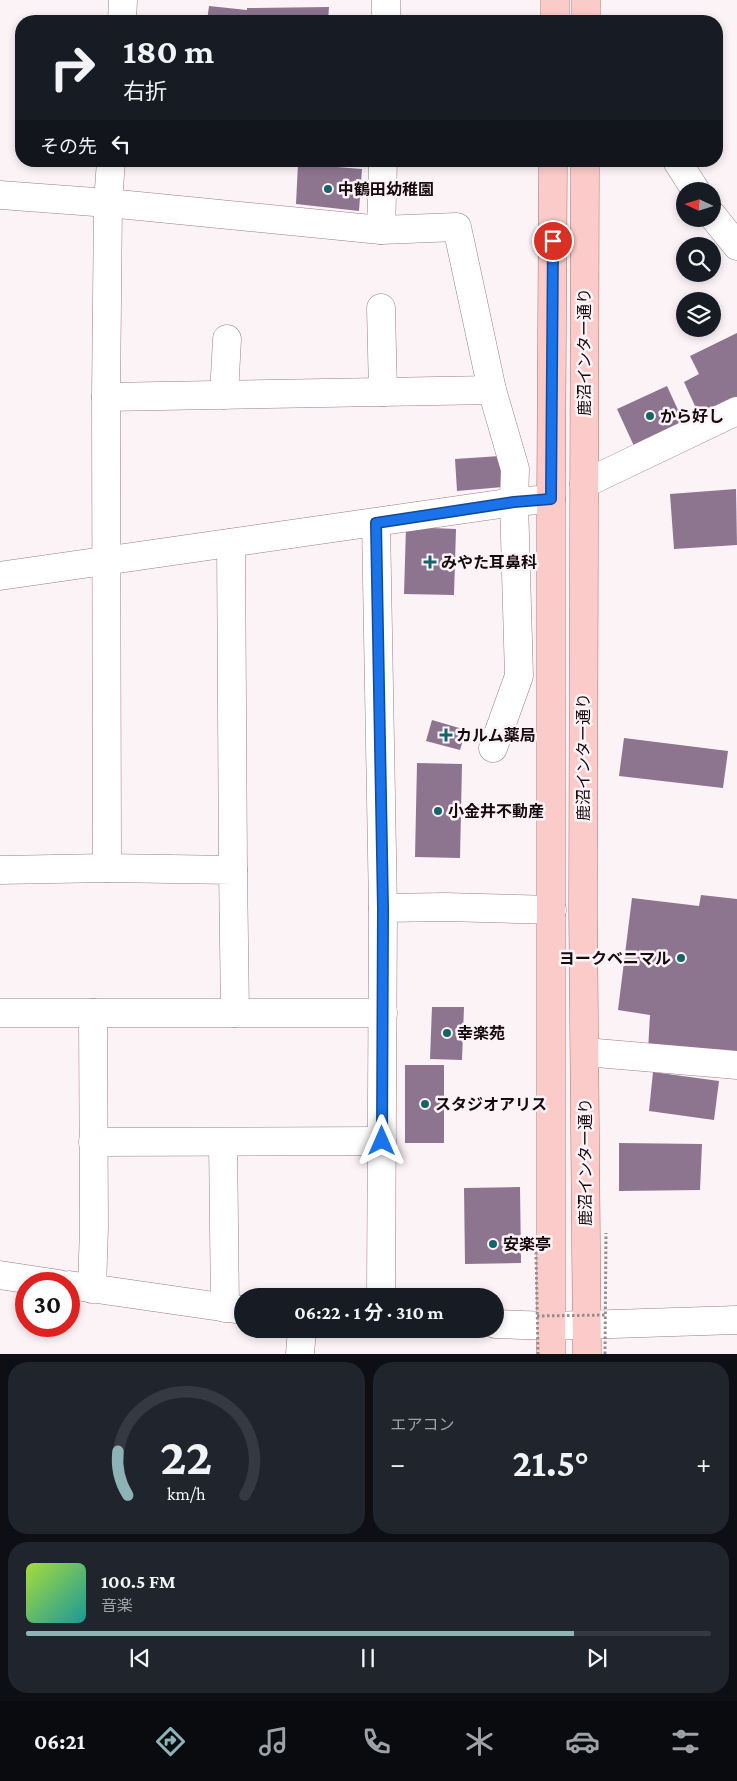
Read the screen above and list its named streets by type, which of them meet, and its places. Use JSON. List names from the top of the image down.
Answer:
{
  "streets": {
    "main road": ["鹿沼インター通り"]
  },
  "places": {
    "other": [
      "中鶴田幼稚園",
      "から好し",
      "小金井不動産",
      "ヨークベニマル",
      "幸楽苑",
      "スタジオアリス",
      "安楽亭"
    ],
    "health": ["みやた耳鼻科", "カルム薬局"]
  },
  "north": "left",
  "page": {
    "turn": ["180 m", "右折"],
    "then": "その先",
    "limit": "30",
    "trip": "06:22 · 1 分 · 310 m",
    "tile": "エアコン",
    "heat": ["−", "21.5°", "+"],
    "song": ["100.5 FM", "音楽"],
    "tabs": "06:21",
    "gauge": ["22", "km/h"]
  }
}
